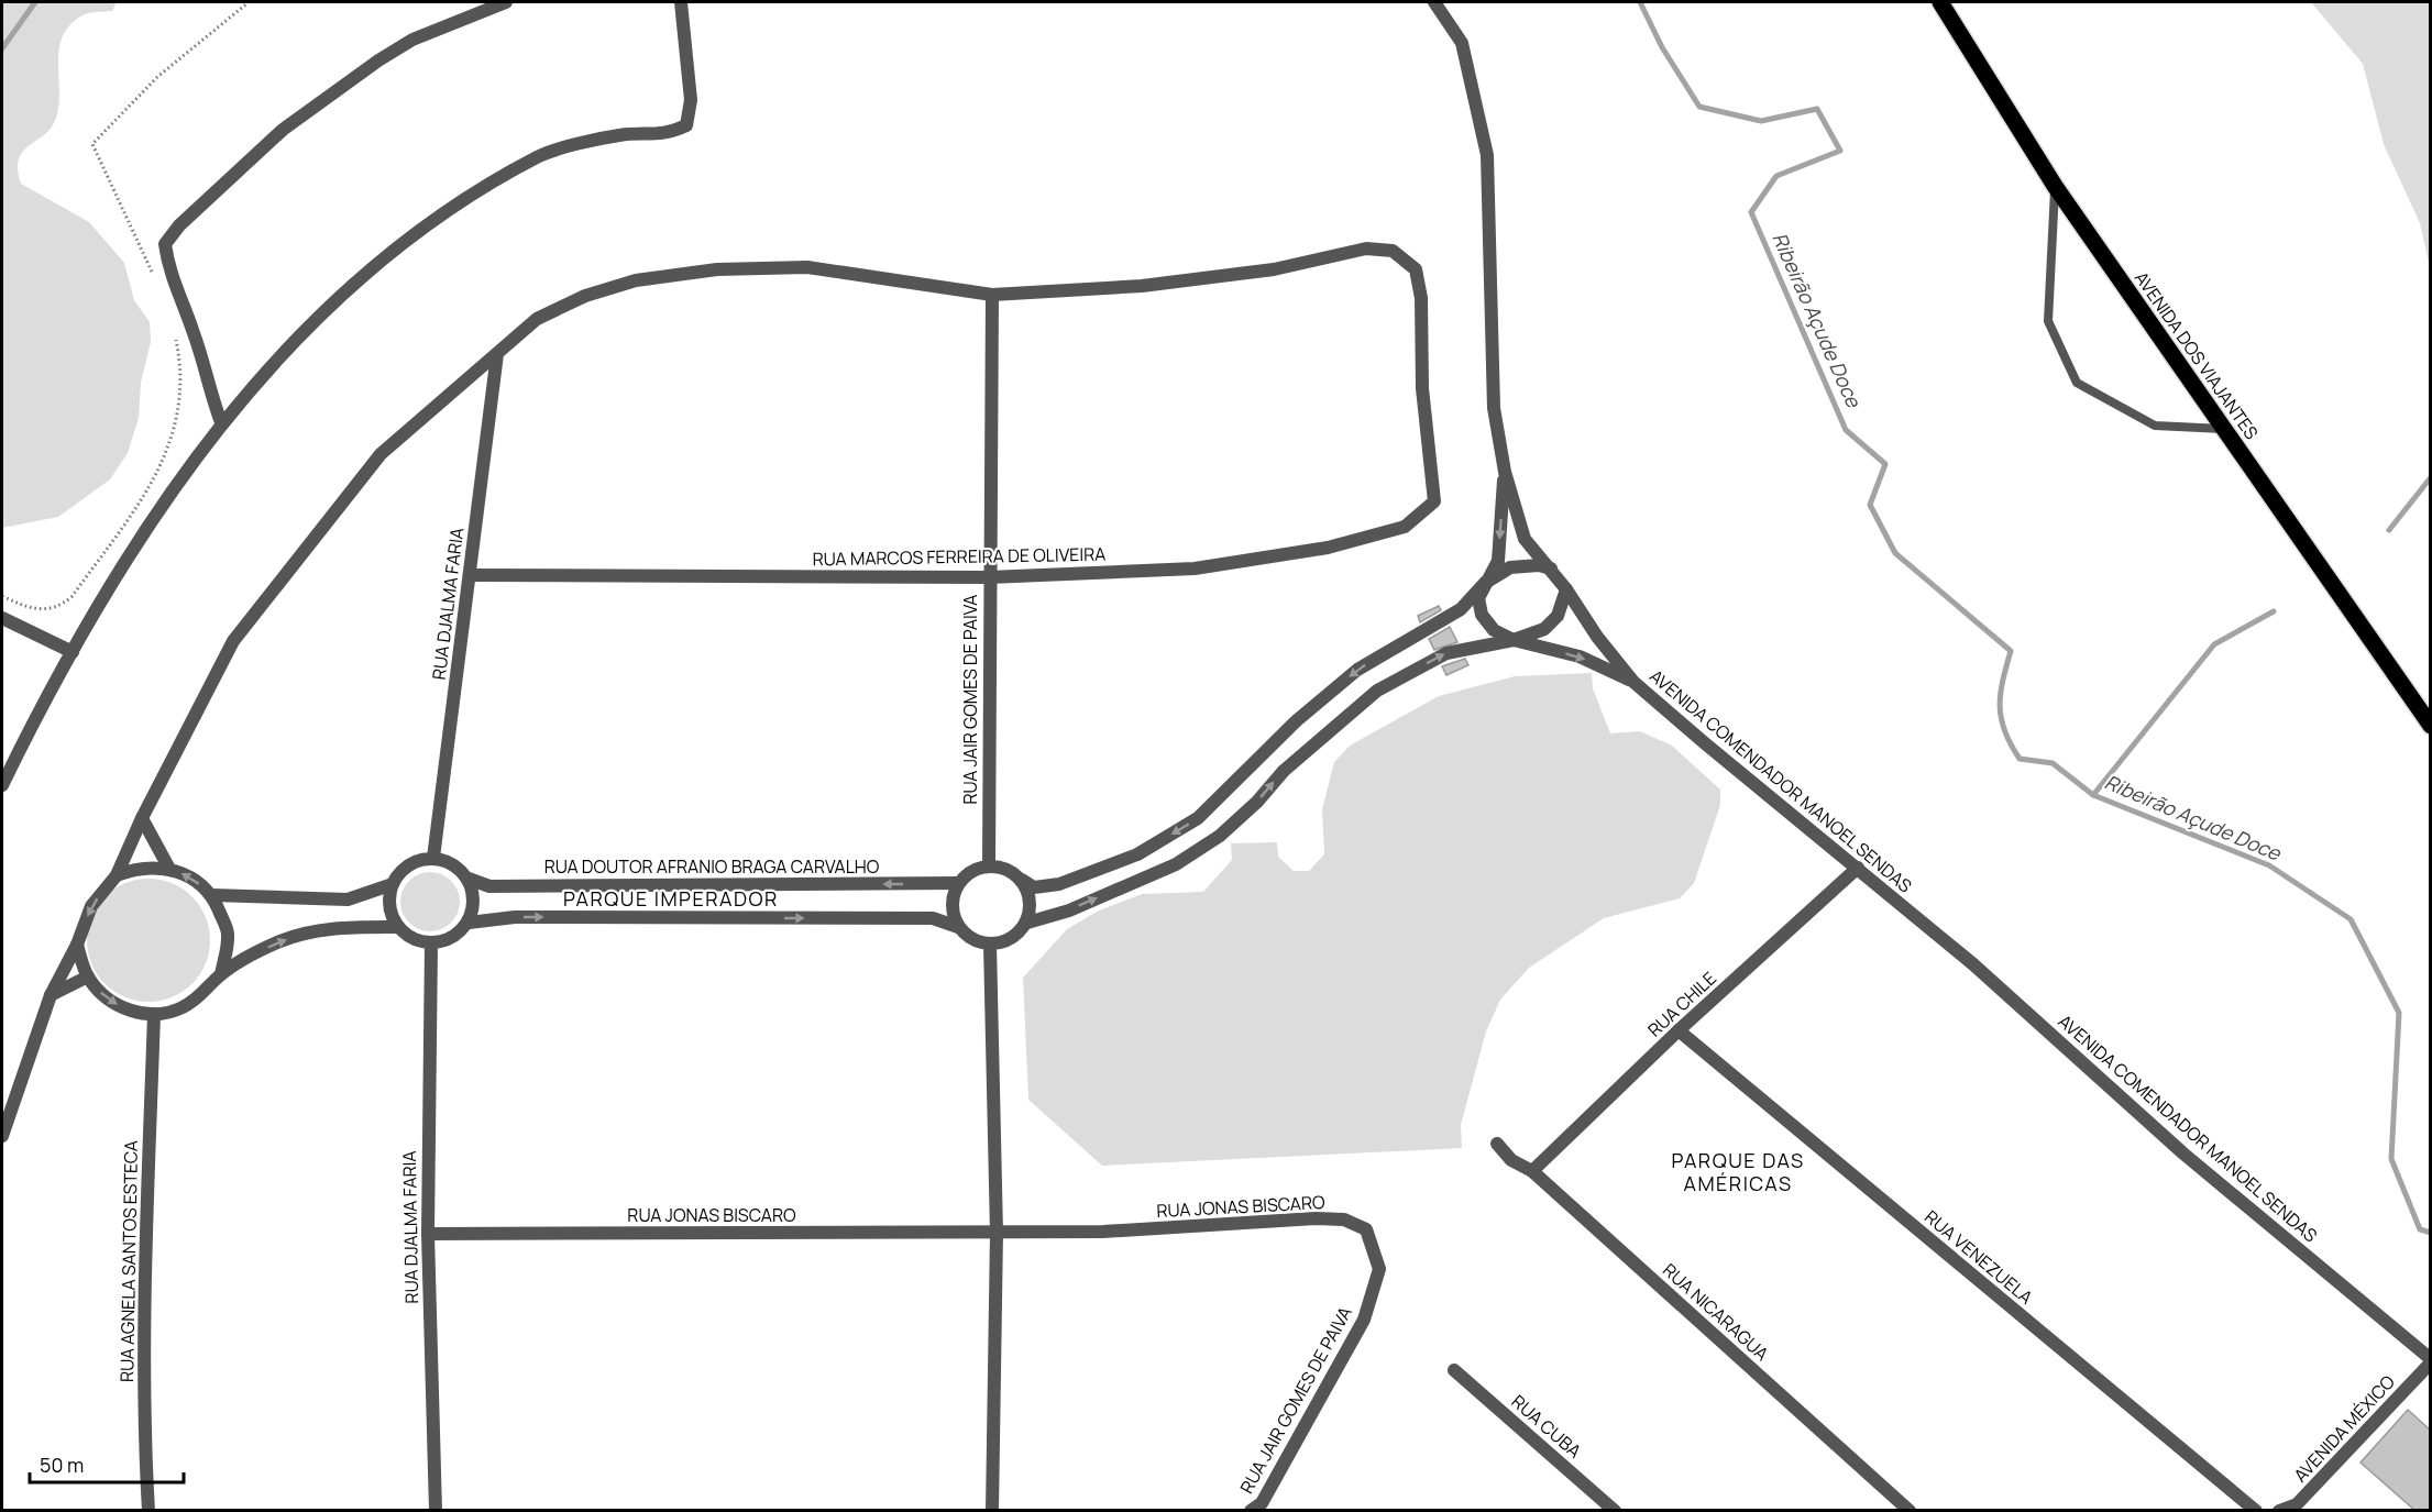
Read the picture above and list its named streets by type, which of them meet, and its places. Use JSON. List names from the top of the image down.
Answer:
{
  "streets": {
    "main road": ["AVENIDA DOS VIAJANTES"],
    "street": [
      "RUA MARCOS FERREIRA DE OLIVEIRA",
      "RUA DJALMA FARIA",
      "RUA JAIR GOMES DE PAIVA",
      "AVENIDA COMENDADOR MANOEL SENDAS",
      "RUA DOUTOR AFRANIO BRAGA CARVALHO",
      "RUA CHILE",
      "RUA JONAS BISCARO",
      "RUA VENEZUELA",
      "RUA AGNELA SANTOS ESTECA",
      "RUA NICARAGUA",
      "RUA CUBA",
      "AVENIDA MÉXICO"
    ]
  },
  "crossings": [
    ["RUA MARCOS FERREIRA DE OLIVEIRA", "RUA DJALMA FARIA"],
    ["RUA MARCOS FERREIRA DE OLIVEIRA", "RUA JAIR GOMES DE PAIVA"],
    ["RUA DJALMA FARIA", "RUA DOUTOR AFRANIO BRAGA CARVALHO"],
    ["RUA DJALMA FARIA", "RUA JONAS BISCARO"],
    ["RUA JAIR GOMES DE PAIVA", "RUA DOUTOR AFRANIO BRAGA CARVALHO"],
    ["RUA JAIR GOMES DE PAIVA", "RUA JONAS BISCARO"],
    ["AVENIDA COMENDADOR MANOEL SENDAS", "RUA CHILE"],
    ["AVENIDA COMENDADOR MANOEL SENDAS", "AVENIDA MÉXICO"],
    ["RUA CHILE", "RUA VENEZUELA"],
    ["RUA CHILE", "RUA NICARAGUA"]
  ],
  "districts": ["PARQUE IMPERADOR", "PARQUE DAS AMÉRICAS"],
  "water": ["Ribeirão Açude Doce"],
  "scale_bar": "50 m"
}
